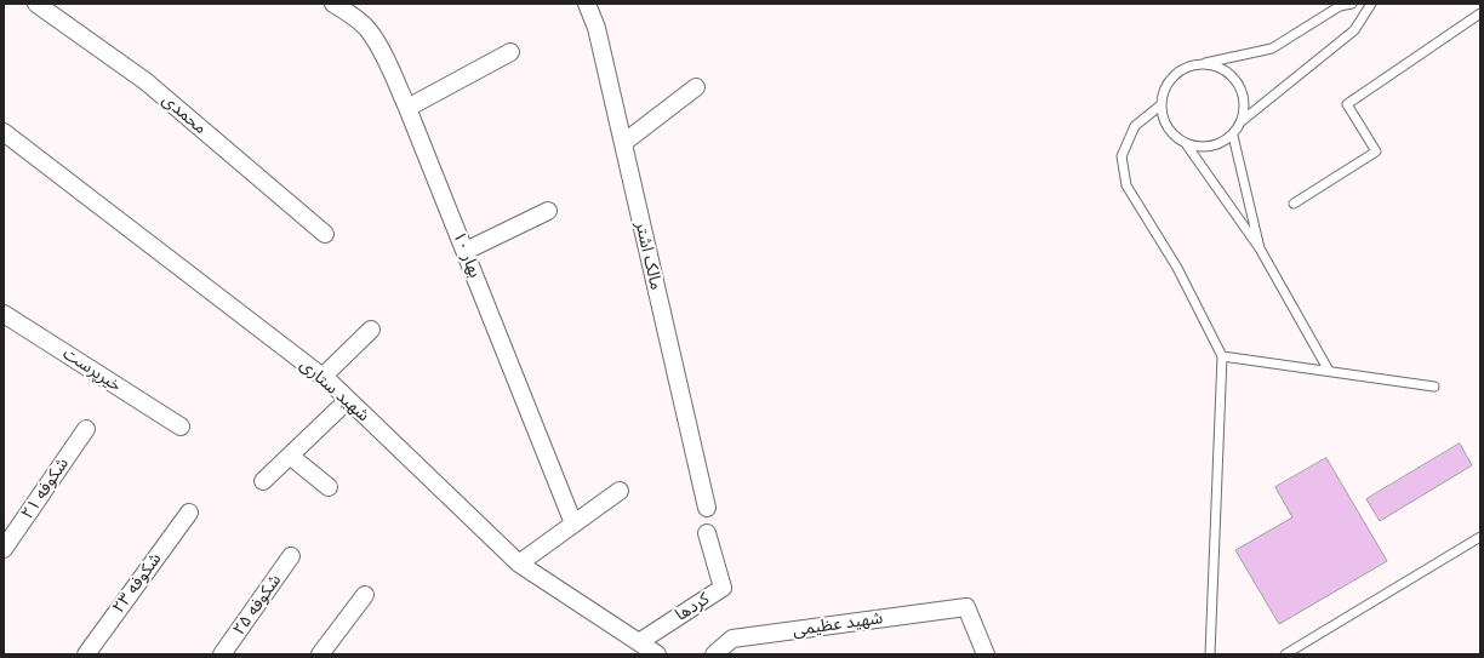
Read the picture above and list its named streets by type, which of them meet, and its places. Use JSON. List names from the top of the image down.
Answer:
{
  "streets": {
    "street": [
      "محمدی",
      "بهار ۱۰",
      "مالک اشتر",
      "خیرپرست",
      "شهید ستاری",
      "شکوفه ۲۱",
      "شکوفه ۲۳",
      "شکوفه ۲۵",
      "کردها",
      "شهید عظیمی"
    ]
  },
  "crossings": [
    ["شهید ستاری", "کردها"]
  ]
}
